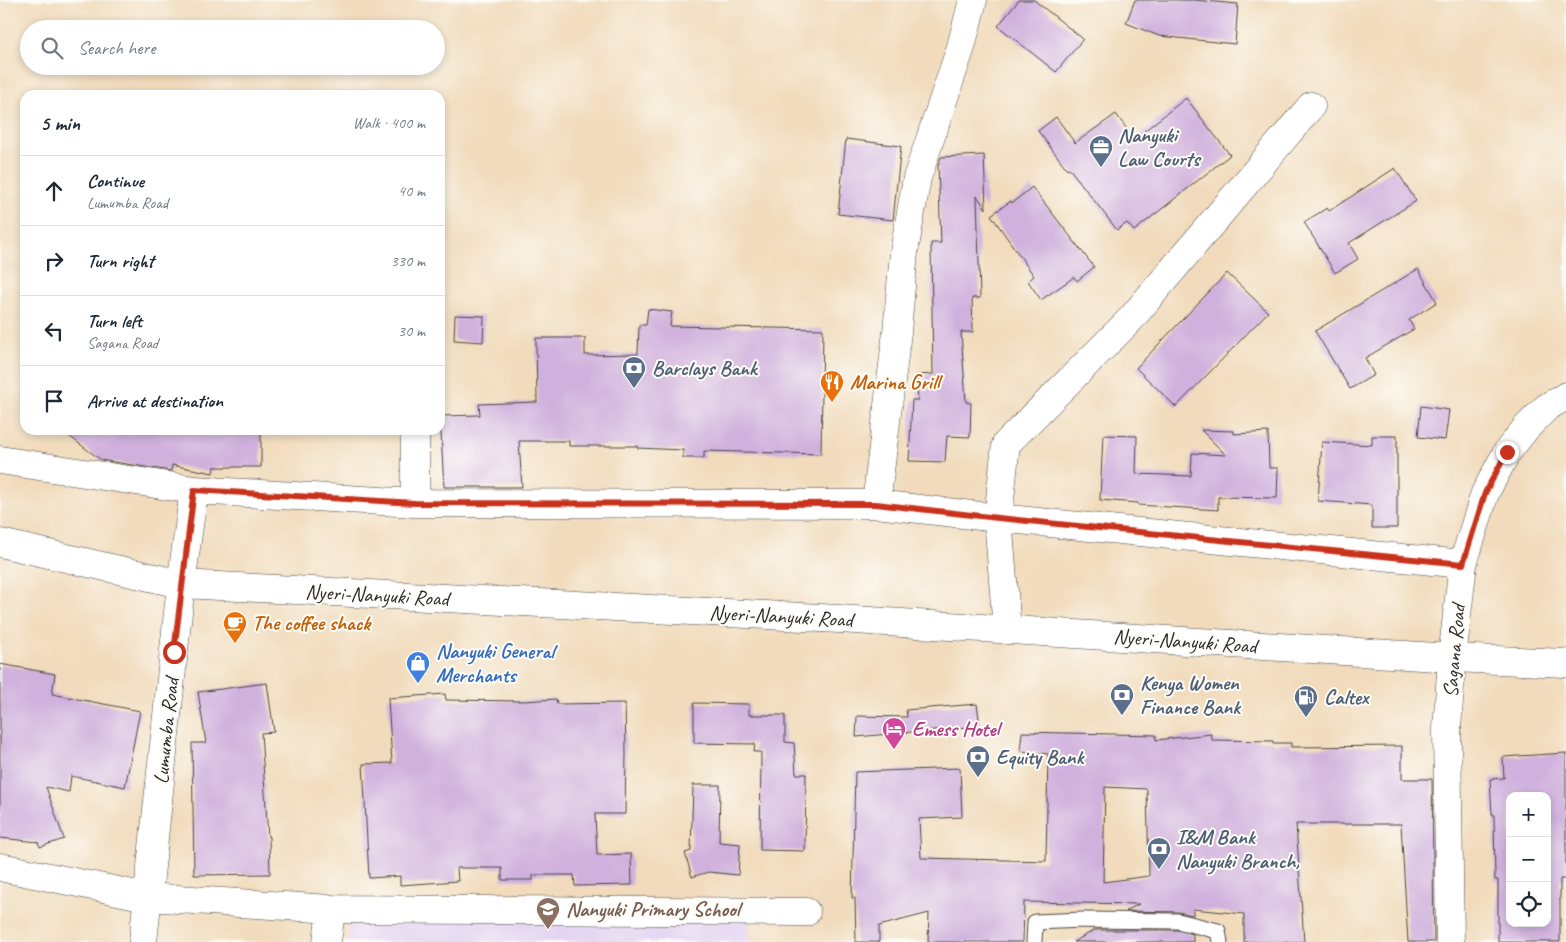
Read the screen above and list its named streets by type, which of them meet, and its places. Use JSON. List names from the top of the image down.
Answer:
{
  "streets": {
    "main road": ["Nyeri-Nanyuki Road", "Sagana Road", "Lumumba Road"]
  },
  "crossings": [
    ["Nyeri-Nanyuki Road", "Sagana Road"],
    ["Nyeri-Nanyuki Road", "Lumumba Road"]
  ],
  "places": {
    "office": ["Nanyuki Law Courts"],
    "bank": [
      "Barclays Bank",
      "Kenya Women Finance Bank",
      "Equity Bank",
      "I&M Bank Nanyuki Branch,"
    ],
    "restaurant": ["Marina Grill"],
    "cafe": ["The coffee shack"],
    "shop": ["Nanyuki General Merchants"],
    "fuel station": ["Caltex"],
    "hotel": ["Emess Hotel"],
    "school or university": ["Nanyuki Primary School"]
  },
  "page": {
    "search": "Search here",
    "heading": ["5 min", "Walk · 400 m"],
    "list": [
      ["Continue", "Lumumba Road", "40 m"],
      ["Turn right", "330 m"],
      ["Turn left", "Sagana Road", "30 m"],
      "Arrive at destination"
    ],
    "map_buttons": ["+", "−"]
  }
}
